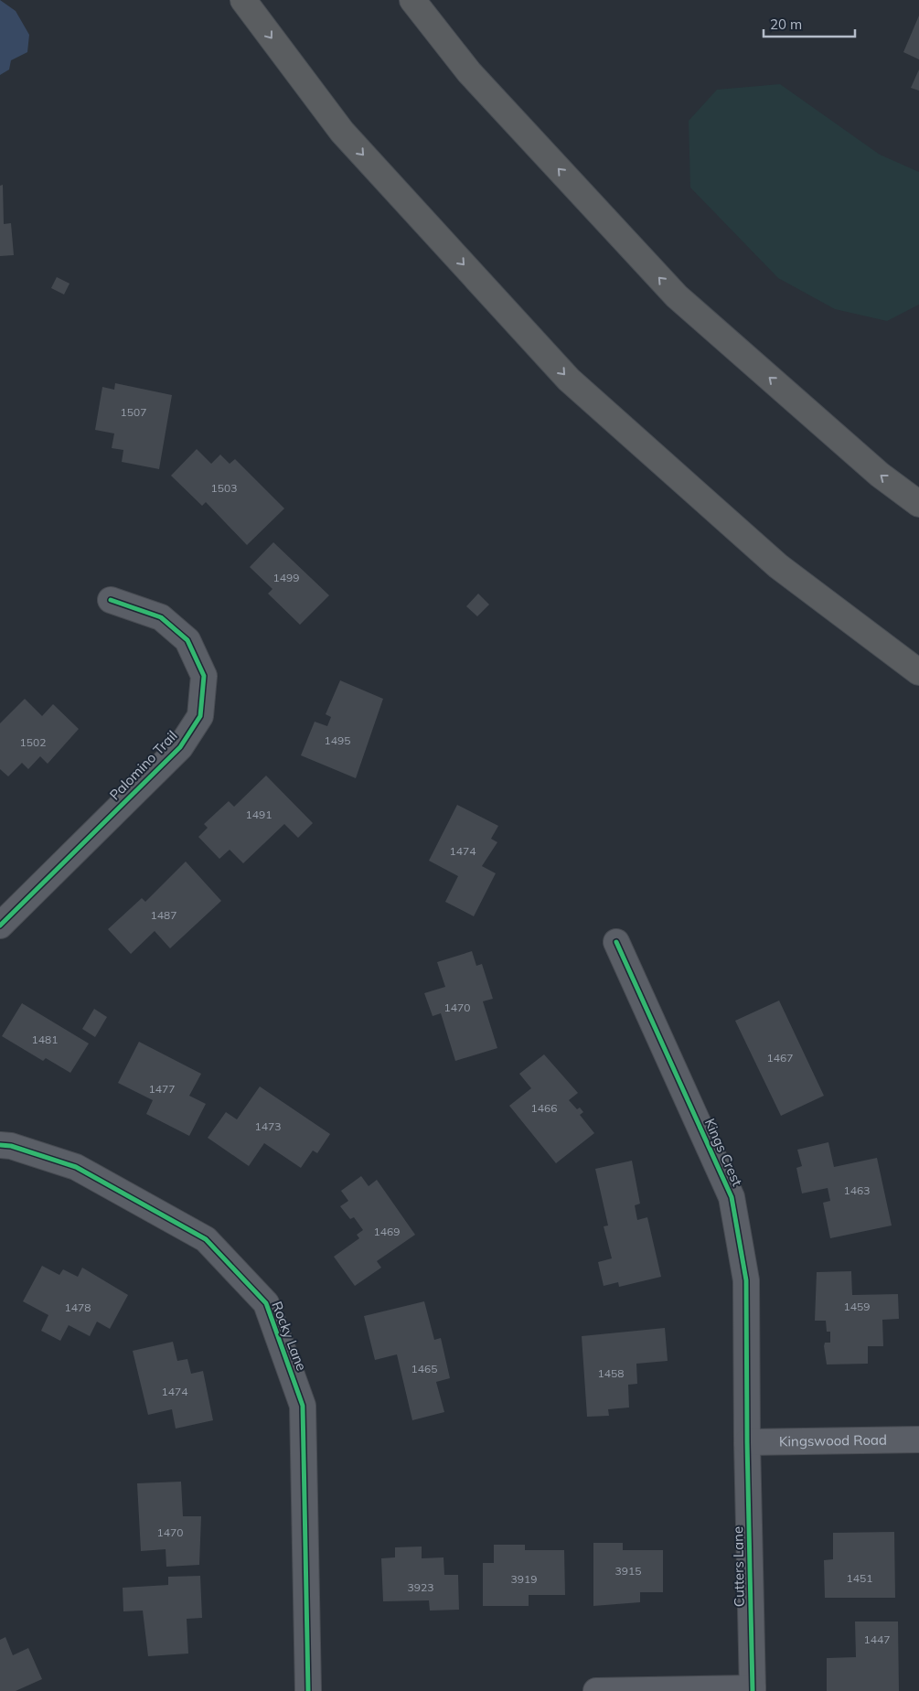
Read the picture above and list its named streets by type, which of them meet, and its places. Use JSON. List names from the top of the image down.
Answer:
{
  "streets": {
    "street": [
      "Palomino Trail",
      "Kings Crest",
      "Rocky Lane",
      "Kingswood Road",
      "Cutters Lane"
    ]
  },
  "crossings": [
    ["Kings Crest", "Kingswood Road"],
    ["Kings Crest", "Cutters Lane"],
    ["Kingswood Road", "Cutters Lane"]
  ],
  "house_numbers": [
    "1507",
    "1503",
    "1499",
    "1495",
    "1502",
    "1491",
    "1474",
    "1487",
    "1470",
    "1481",
    "1467",
    "1477",
    "1466",
    "1473",
    "1463",
    "1469",
    "1459",
    "1478",
    "1465",
    "1458",
    "1474",
    "1470",
    "3915",
    "1451",
    "3919",
    "3923",
    "1447"
  ],
  "scale_bar": "20 m"
}
